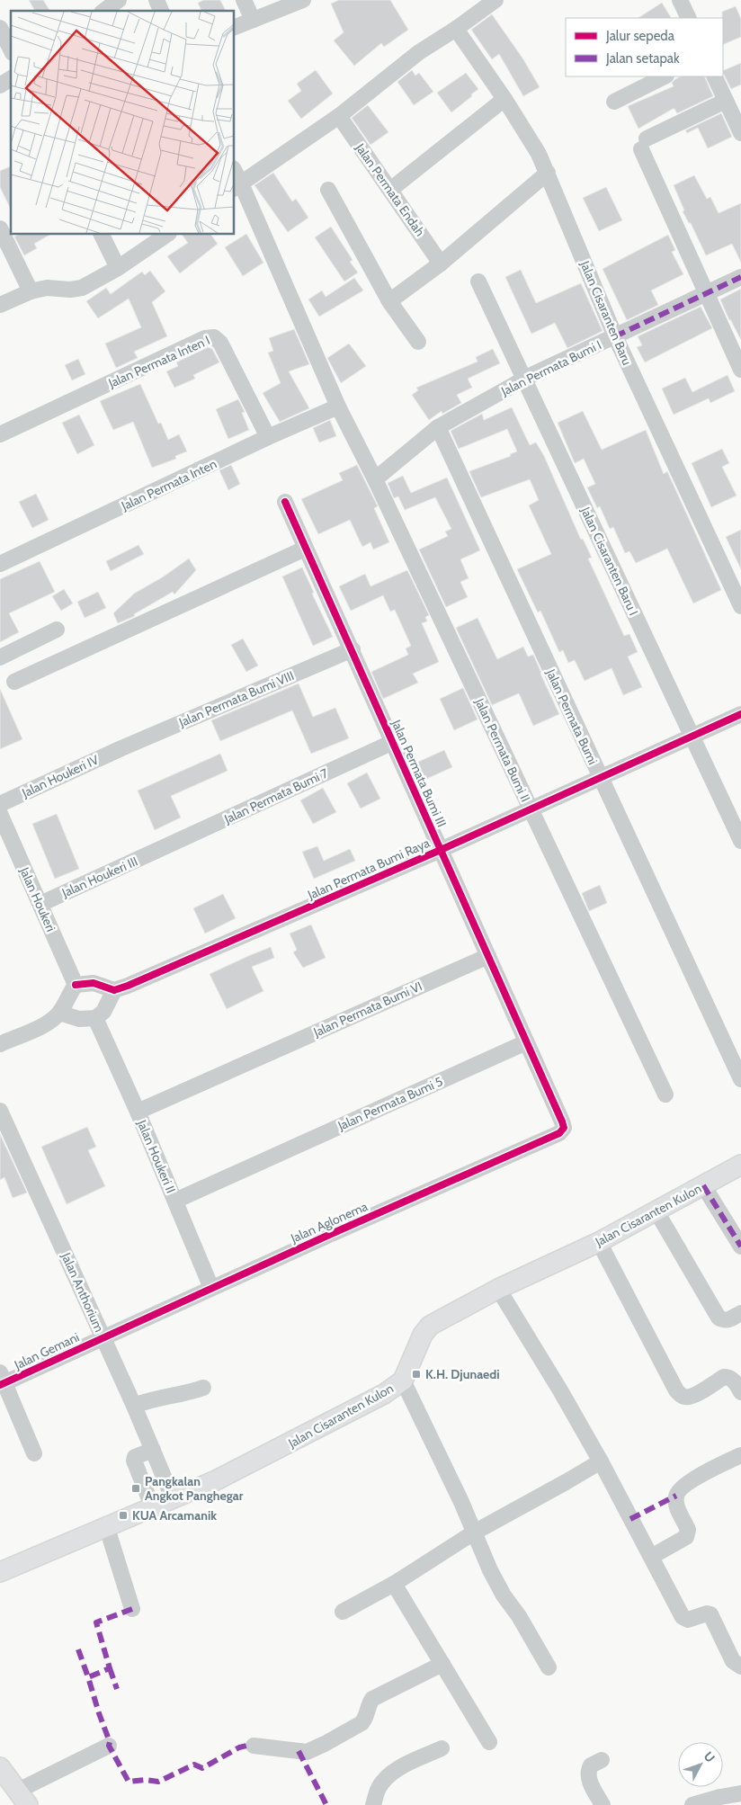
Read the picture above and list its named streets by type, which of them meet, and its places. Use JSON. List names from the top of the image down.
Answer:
{
  "streets": {
    "main road": ["Jalan Cisaranten Kulon"],
    "street": [
      "Jalan Permata Endah",
      "Jalan Cisaranten Baru",
      "Jalan Permata Inten I",
      "Jalan Permata Bumi I",
      "Jalan Permata Inten",
      "Jalan Cisaranten Baru I",
      "Jalan Permata Bumi VIII",
      "Jalan Permata Bumi",
      "Jalan Permata Bumi II",
      "Jalan Permata Bumi III",
      "Jalan Houkeri IV",
      "Jalan Permata Bumi 7",
      "Jalan Permata Bumi Raya",
      "Jalan Houkeri III",
      "Jalan Houkeri",
      "Jalan Permata Bumi VI",
      "Jalan Permata Bumi 5",
      "Jalan Houkeri II",
      "Jalan Aglonema",
      "Jalan Anthorium",
      "Jalan Gemani"
    ]
  },
  "crossings": [
    ["Jalan Cisaranten Baru", "Jalan Permata Bumi I"],
    ["Jalan Permata Inten I", "Jalan Permata Inten"],
    ["Jalan Permata Bumi I", "Jalan Cisaranten Baru I"],
    ["Jalan Permata Bumi I", "Jalan Permata Bumi"],
    ["Jalan Permata Bumi I", "Jalan Permata Bumi II"],
    ["Jalan Permata Inten", "Jalan Permata Bumi II"],
    ["Jalan Cisaranten Baru I", "Jalan Permata Bumi Raya"],
    ["Jalan Permata Bumi VIII", "Jalan Permata Bumi III"],
    ["Jalan Permata Bumi VIII", "Jalan Houkeri IV"],
    ["Jalan Permata Bumi", "Jalan Permata Bumi Raya"],
    ["Jalan Permata Bumi II", "Jalan Permata Bumi Raya"],
    ["Jalan Permata Bumi III", "Jalan Permata Bumi 7"],
    ["Jalan Permata Bumi III", "Jalan Permata Bumi Raya"],
    ["Jalan Permata Bumi III", "Jalan Permata Bumi VI"],
    ["Jalan Permata Bumi III", "Jalan Permata Bumi 5"],
    ["Jalan Permata Bumi III", "Jalan Aglonema"],
    ["Jalan Permata Bumi 7", "Jalan Houkeri III"],
    ["Jalan Houkeri III", "Jalan Houkeri"],
    ["Jalan Permata Bumi VI", "Jalan Houkeri II"],
    ["Jalan Permata Bumi 5", "Jalan Houkeri II"],
    ["Jalan Houkeri II", "Jalan Aglonema"],
    ["Jalan Cisaranten Kulon", "Jalan Anthorium"],
    ["Jalan Aglonema", "Jalan Anthorium"],
    ["Jalan Aglonema", "Jalan Gemani"],
    ["Jalan Anthorium", "Jalan Gemani"]
  ],
  "places": {
    "transit": ["K.H. Djunaedi", "Pangkalan Angkot Panghegar", "KUA Arcamanik"]
  },
  "legend": ["Jalur sepeda", "Jalan setapak"],
  "north": "top right"
}
